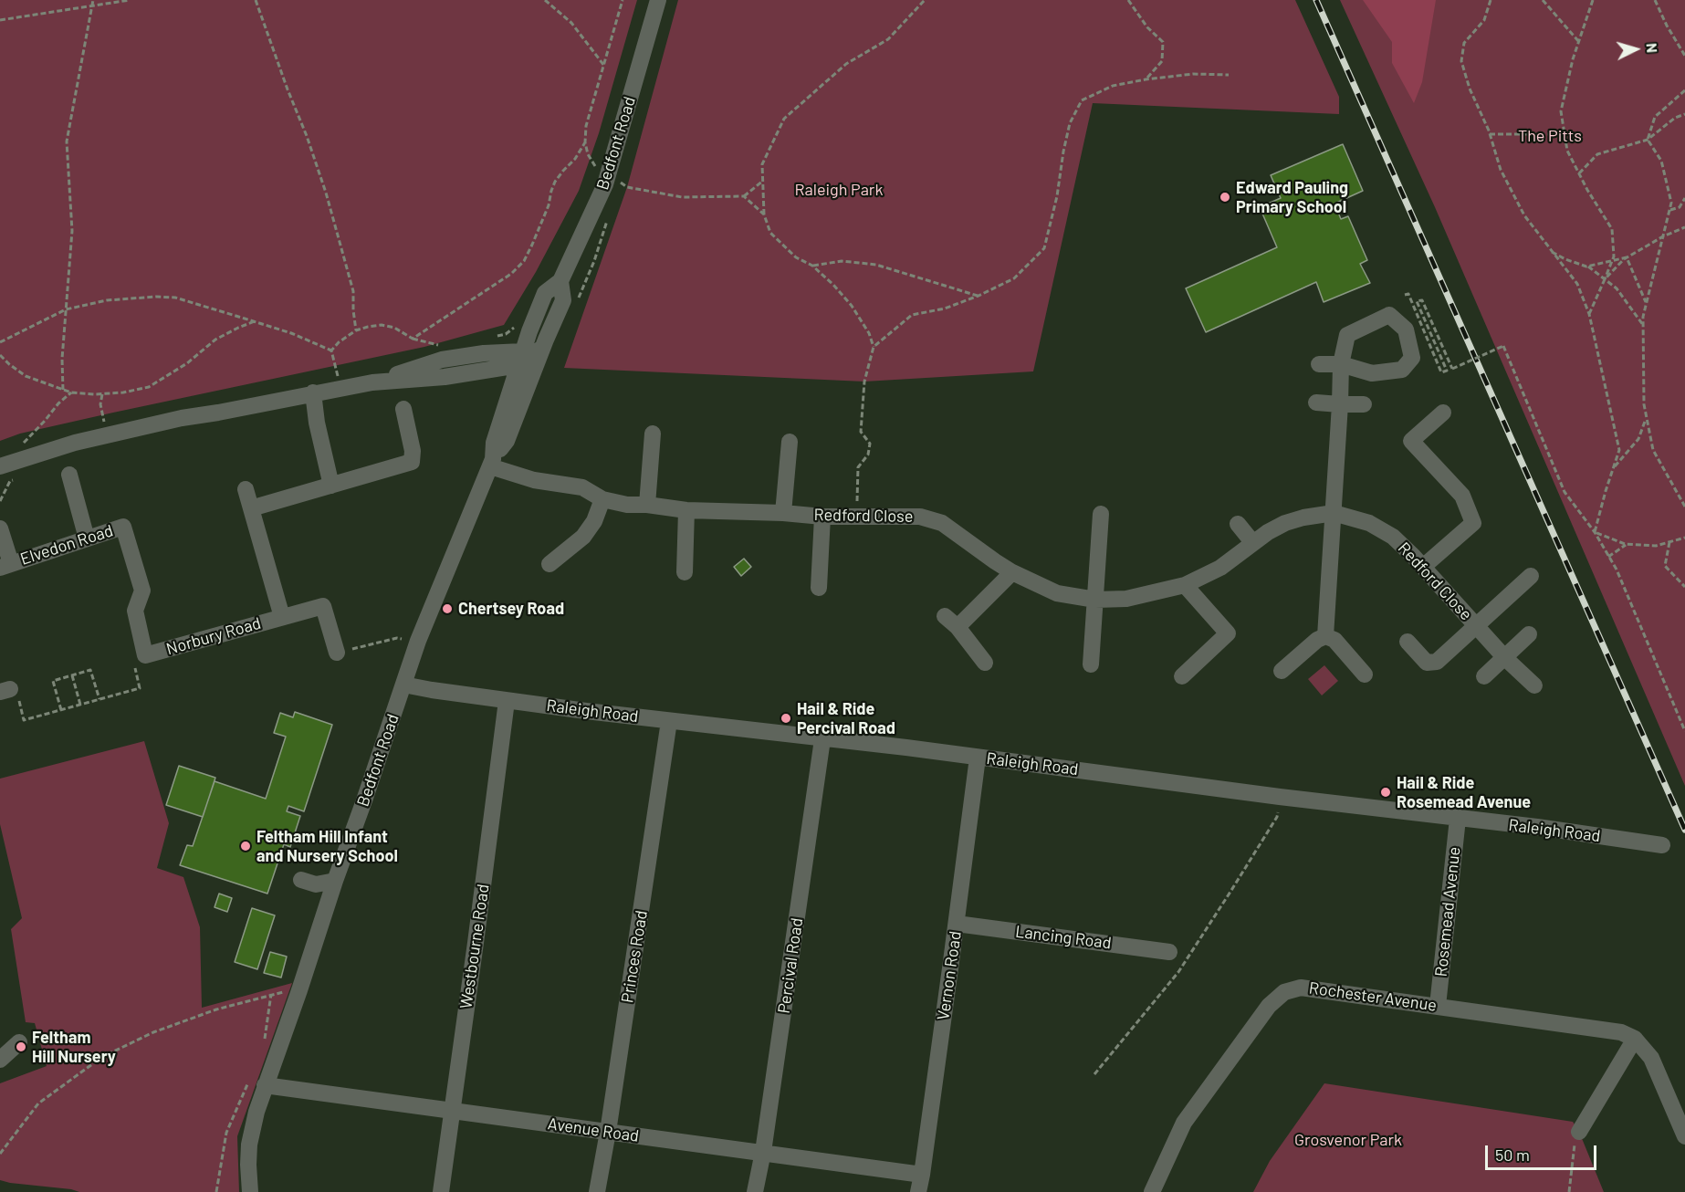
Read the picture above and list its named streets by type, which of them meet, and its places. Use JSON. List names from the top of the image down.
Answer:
{
  "streets": {
    "street": [
      "Bedfont Road",
      "Redford Close",
      "Elvedon Road",
      "Norbury Road",
      "Raleigh Road",
      "Rosemead Avenue",
      "Lancing Road",
      "Westbourne Road",
      "Princes Road",
      "Percival Road",
      "Vernon Road",
      "Rochester Avenue",
      "Avenue Road"
    ]
  },
  "crossings": [
    ["Bedfont Road", "Redford Close"],
    ["Bedfont Road", "Raleigh Road"],
    ["Bedfont Road", "Avenue Road"],
    ["Elvedon Road", "Norbury Road"],
    ["Raleigh Road", "Rosemead Avenue"],
    ["Raleigh Road", "Westbourne Road"],
    ["Raleigh Road", "Princes Road"],
    ["Raleigh Road", "Percival Road"],
    ["Raleigh Road", "Vernon Road"],
    ["Rosemead Avenue", "Rochester Avenue"],
    ["Lancing Road", "Vernon Road"],
    ["Westbourne Road", "Avenue Road"],
    ["Princes Road", "Avenue Road"],
    ["Percival Road", "Avenue Road"],
    ["Vernon Road", "Avenue Road"]
  ],
  "parks": ["The Pitts", "Raleigh Park", "Grosvenor Park"],
  "places": [
    "Edward Pauling Primary School",
    "Chertsey Road",
    "Hail & Ride Percival Road",
    "Hail & Ride Rosemead Avenue",
    "Feltham Hill Infant and Nursery School",
    "Feltham Hill Nursery"
  ],
  "scale_bar": "50 m",
  "north": "right"
}
